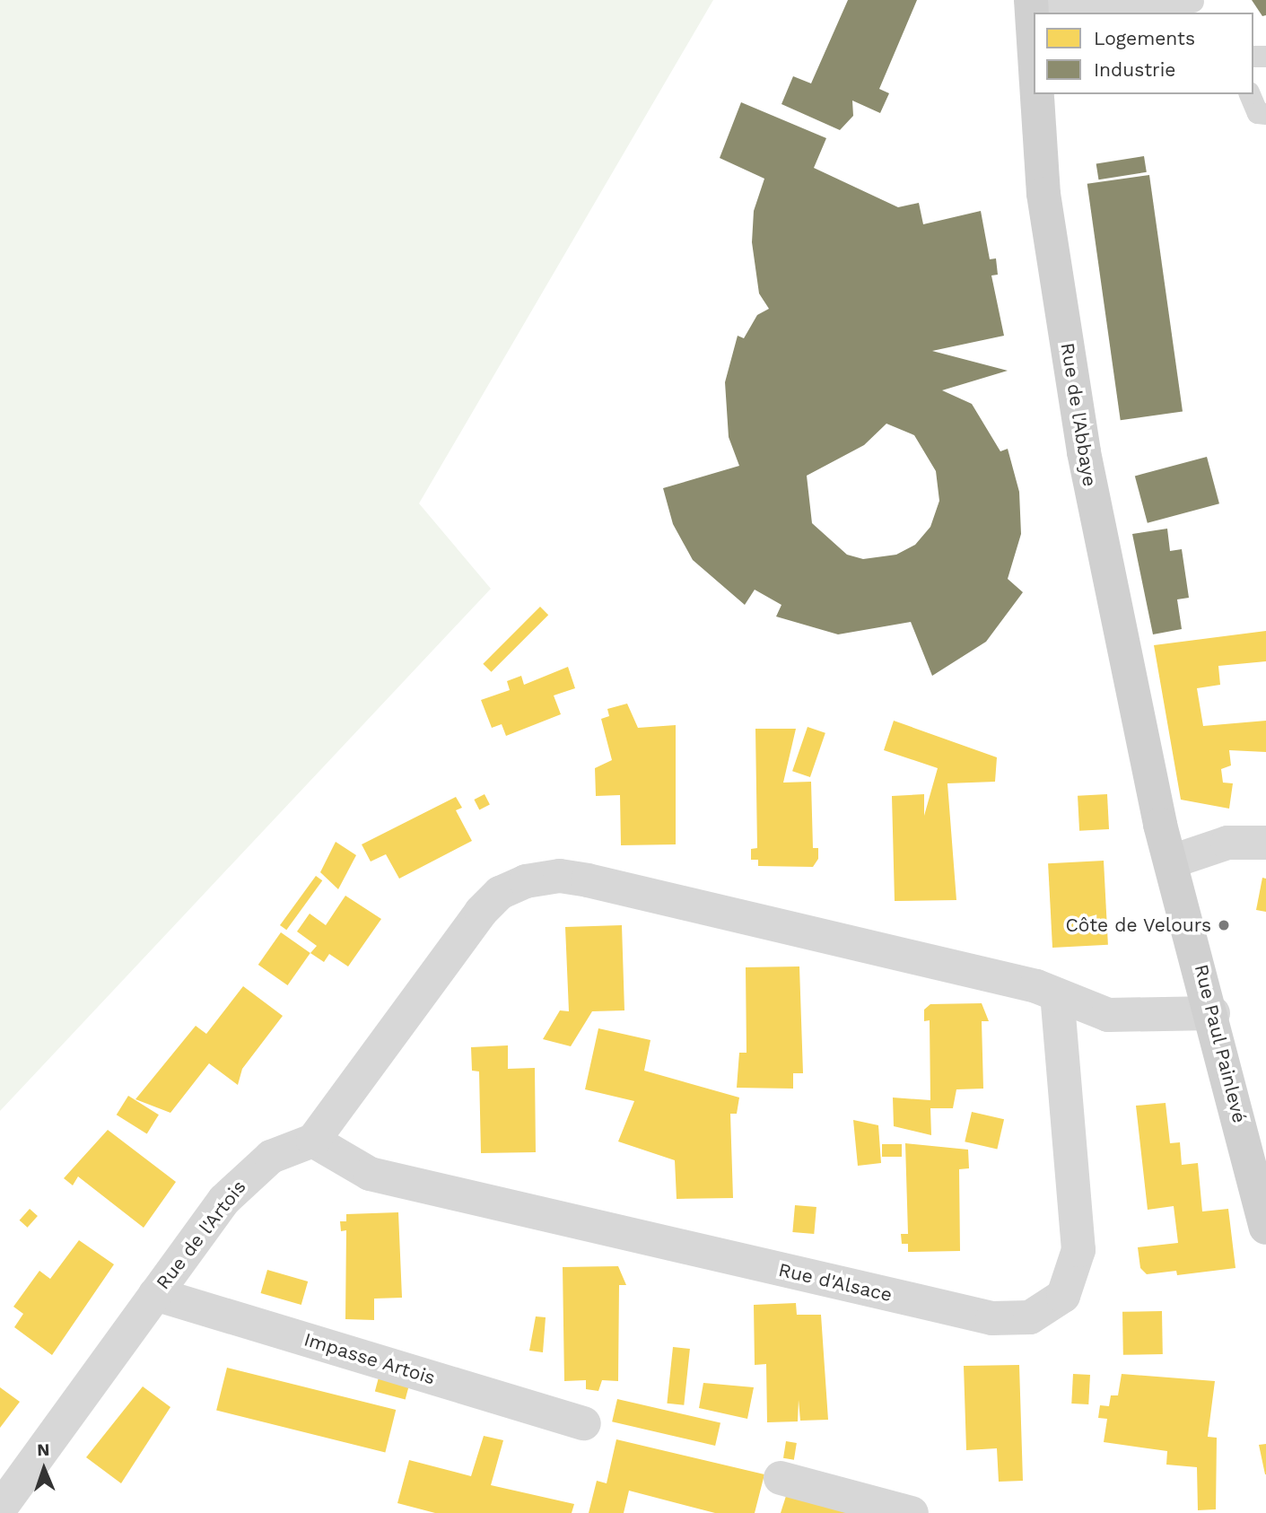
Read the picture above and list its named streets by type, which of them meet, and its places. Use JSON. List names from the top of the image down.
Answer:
{
  "streets": {
    "street": [
      "Rue de l'Abbaye",
      "Rue Paul Painlevé",
      "Rue de l'Artois",
      "Rue d'Alsace",
      "Impasse Artois"
    ]
  },
  "crossings": [
    ["Rue de l'Abbaye", "Rue Paul Painlevé"],
    ["Rue de l'Artois", "Rue d'Alsace"],
    ["Rue de l'Artois", "Impasse Artois"]
  ],
  "places": ["Côte de Velours"],
  "legend": ["Logements", "Industrie"],
  "north": "top"
}
